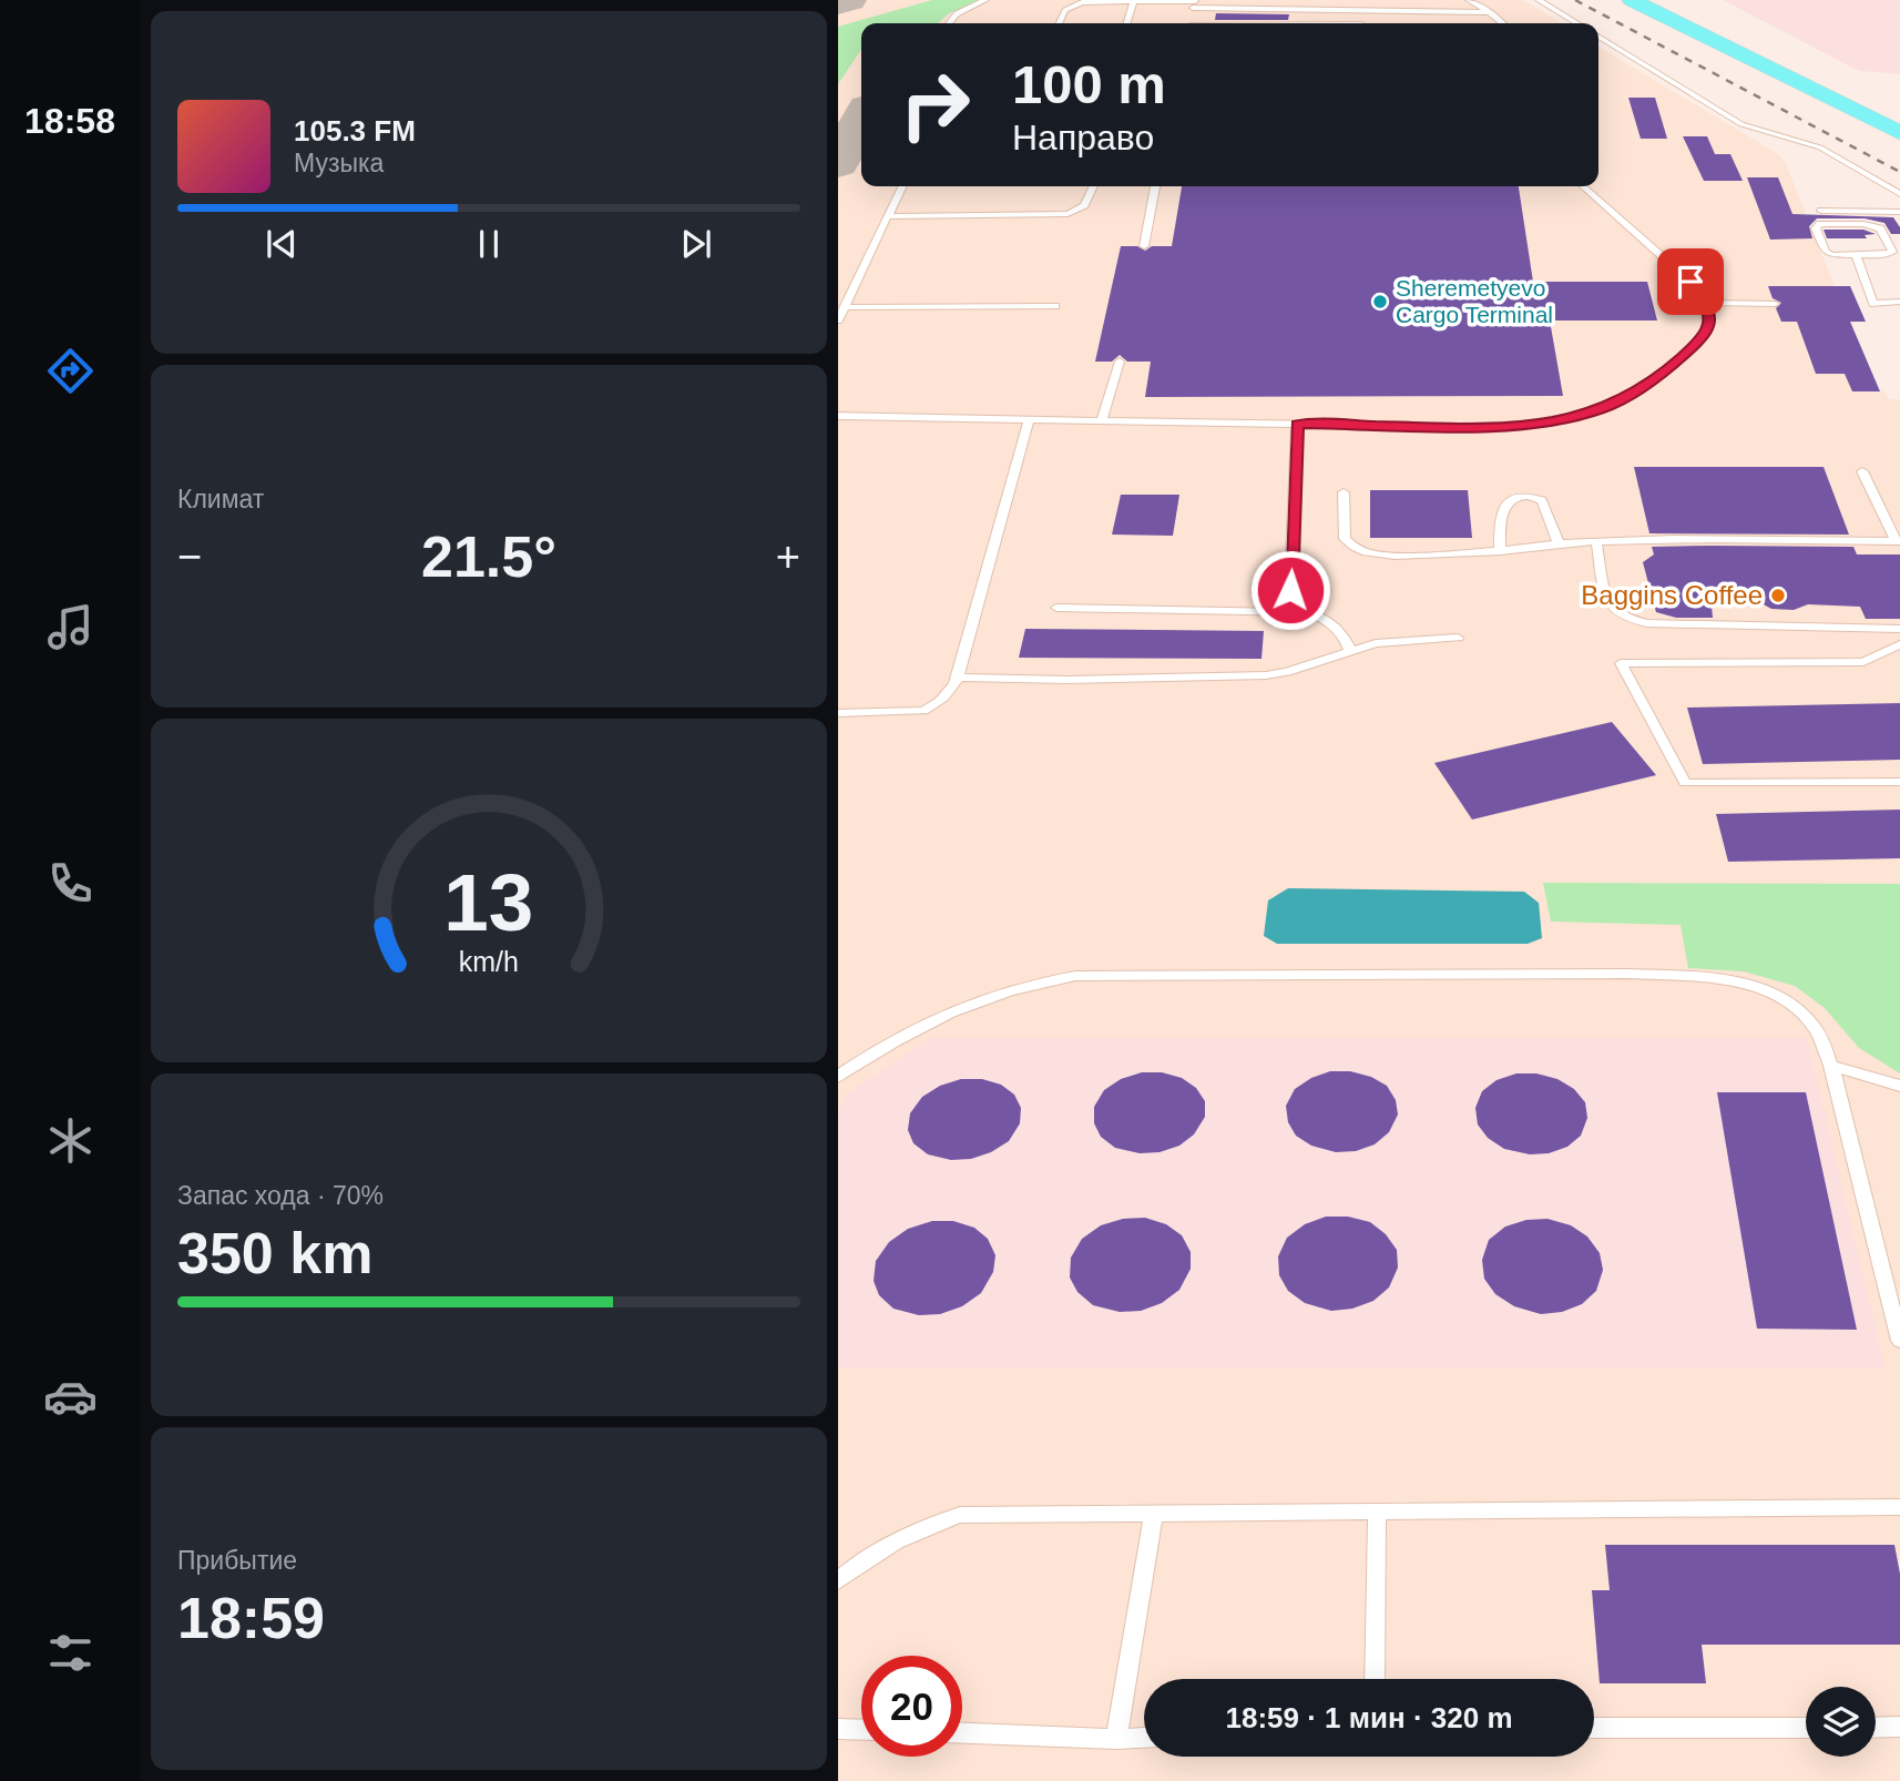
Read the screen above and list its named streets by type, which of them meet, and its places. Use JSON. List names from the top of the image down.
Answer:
{
  "places": ["Sheremetyevo Cargo Terminal", "Baggins Coffee"],
  "page": {
    "tabs": "18:58",
    "turn": ["100 m", "Направо"],
    "song": ["105.3 FM", "Музыка"],
    "tile": [
      "Климат",
      ["Запас хода · 70%", "350 km"],
      ["Прибытие", "18:59"]
    ],
    "heat": ["−", "21.5°", "+"],
    "limit": "20",
    "trip": "18:59 · 1 мин · 320 m",
    "gauge": ["13", "km/h"]
  }
}
